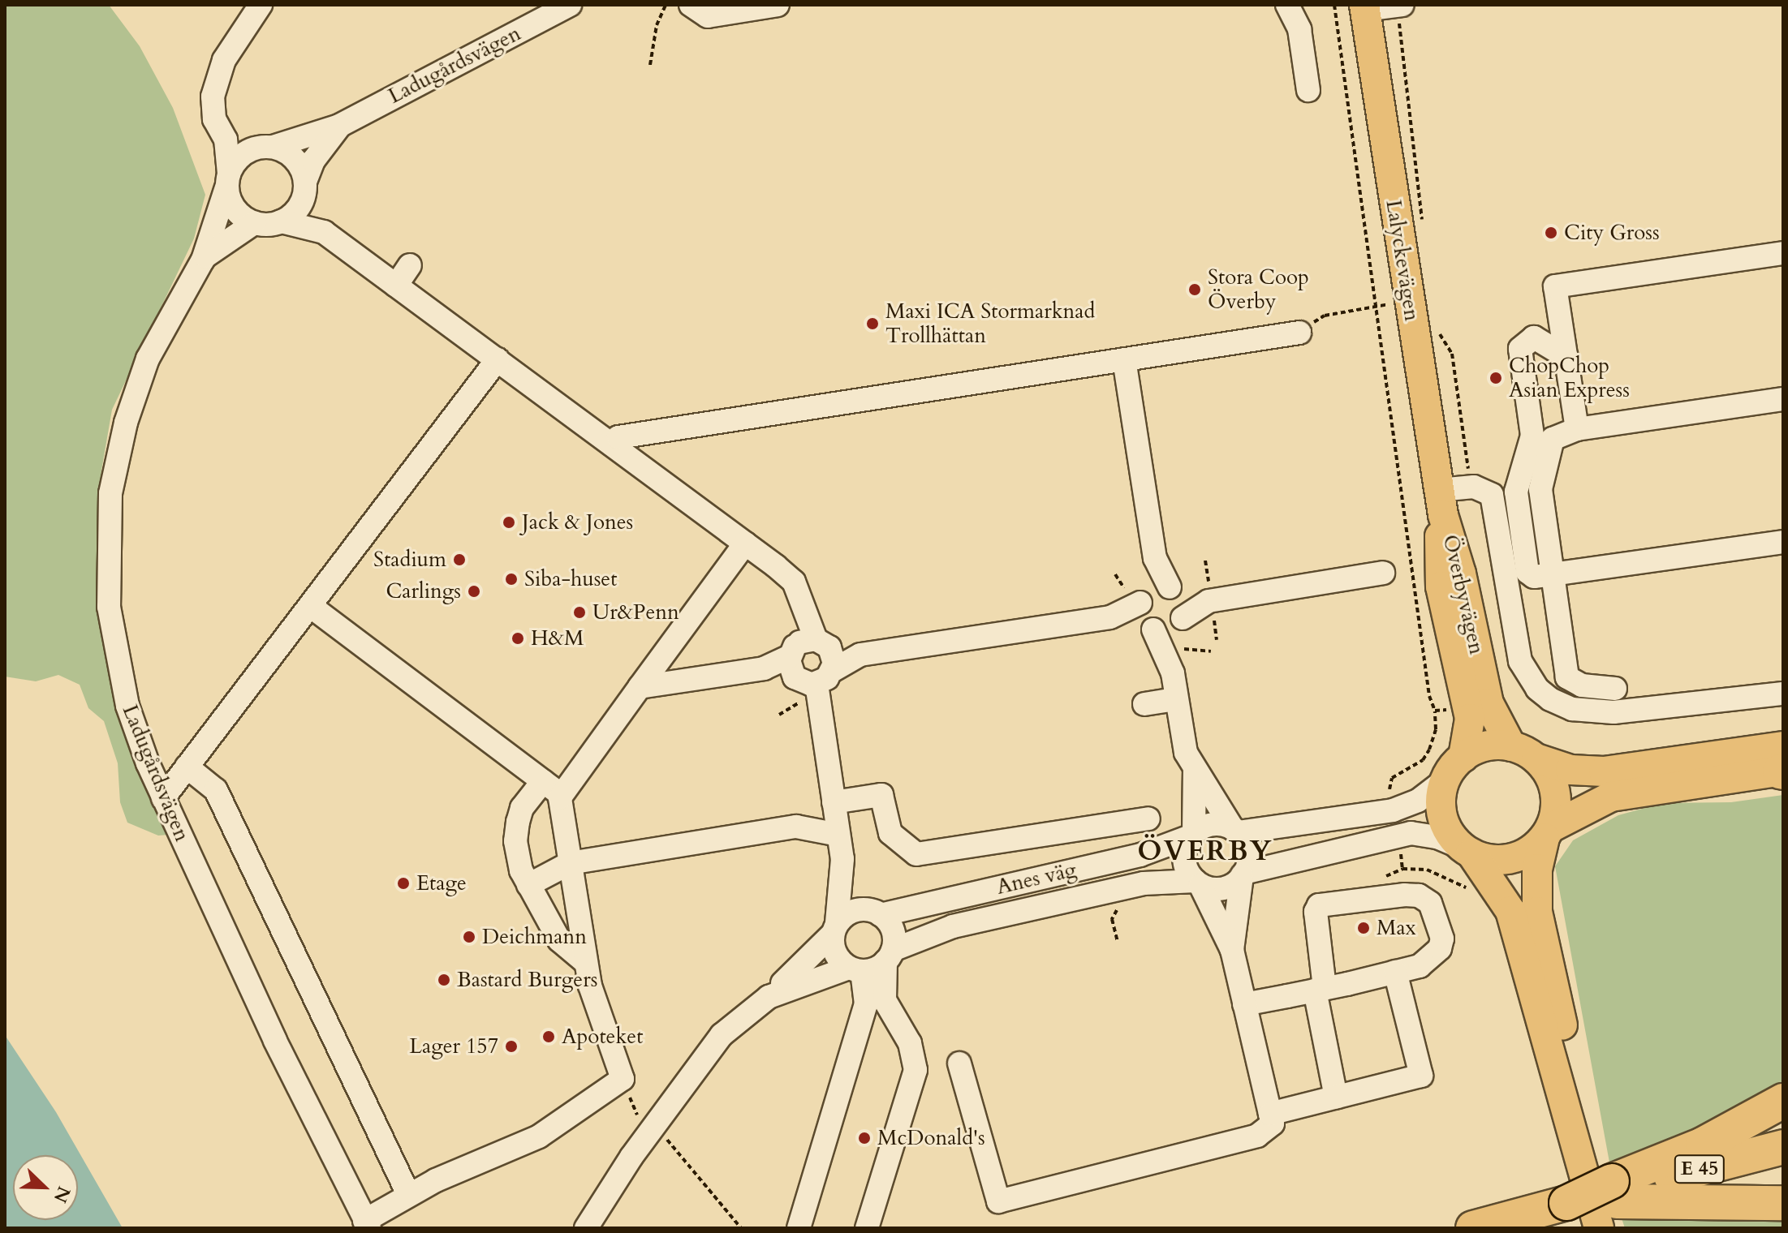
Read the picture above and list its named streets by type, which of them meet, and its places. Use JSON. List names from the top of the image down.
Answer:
{
  "streets": {
    "highway": ["E 45"],
    "main road": ["Lalyckevägen", "Överbyvägen"],
    "street": ["Ladugårdsvägen", "Anes väg"]
  },
  "crossings": [
    ["Lalyckevägen", "Överbyvägen"],
    ["Överbyvägen", "E 45"]
  ],
  "districts": ["ÖVERBY"],
  "places": [
    "City Gross",
    "Stora Coop Överby",
    "Maxi ICA Stormarknad Trollhättan",
    "ChopChop Asian Express",
    "Jack & Jones",
    "Stadium",
    "Siba-huset",
    "Carlings",
    "Ur&Penn",
    "H&M",
    "Etage",
    "Max",
    "Deichmann",
    "Bastard Burgers",
    "Apoteket",
    "Lager 157",
    "McDonald's"
  ],
  "north": "bottom right"
}
